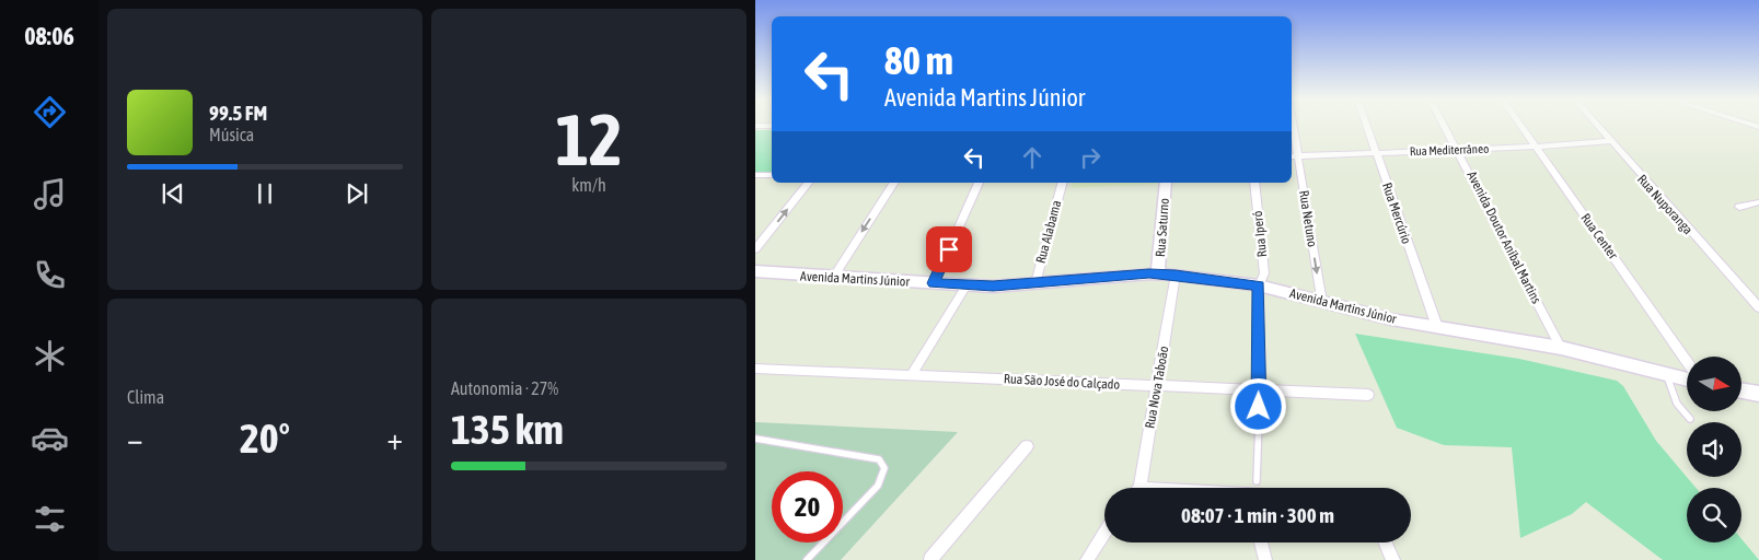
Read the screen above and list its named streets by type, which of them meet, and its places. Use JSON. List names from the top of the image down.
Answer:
{
  "streets": {
    "street": [
      "Rua Mediterrâneo",
      "Rua Nuporanga",
      "Rua Mercúrio",
      "Rua Netuno",
      "Rua Saturno",
      "Rua Alabama",
      "Rua Iperó",
      "Rua Center",
      "Avenida Doutor Aníbal Martins",
      "Avenida Martins Júnior",
      "Rua São José do Calçado",
      "Rua Nova Taboão"
    ]
  },
  "crossings": [
    ["Rua Mediterrâneo", "Rua Nuporanga"],
    ["Rua Mediterrâneo", "Rua Mercúrio"],
    ["Rua Mediterrâneo", "Rua Netuno"],
    ["Rua Mediterrâneo", "Rua Center"],
    ["Rua Mediterrâneo", "Avenida Doutor Aníbal Martins"],
    ["Rua Mercúrio", "Avenida Martins Júnior"],
    ["Rua Netuno", "Avenida Martins Júnior"],
    ["Rua Saturno", "Avenida Martins Júnior"],
    ["Rua Alabama", "Avenida Martins Júnior"],
    ["Rua Iperó", "Avenida Martins Júnior"],
    ["Rua Iperó", "Rua São José do Calçado"],
    ["Avenida Doutor Aníbal Martins", "Avenida Martins Júnior"],
    ["Avenida Martins Júnior", "Rua Nova Taboão"],
    ["Rua São José do Calçado", "Rua Nova Taboão"]
  ],
  "one_way": ["Rua Netuno"],
  "north": "right",
  "page": {
    "tabs": "08:06",
    "tile": [
      ["12", "km/h"],
      "Clima",
      ["Autonomia · 27%", "135 km"]
    ],
    "turn": ["80 m", "Avenida Martins Júnior"],
    "song": ["99.5 FM", "Música"],
    "heat": ["−", "20°", "+"],
    "limit": "20",
    "trip": "08:07 · 1 min · 300 m"
  }
}
